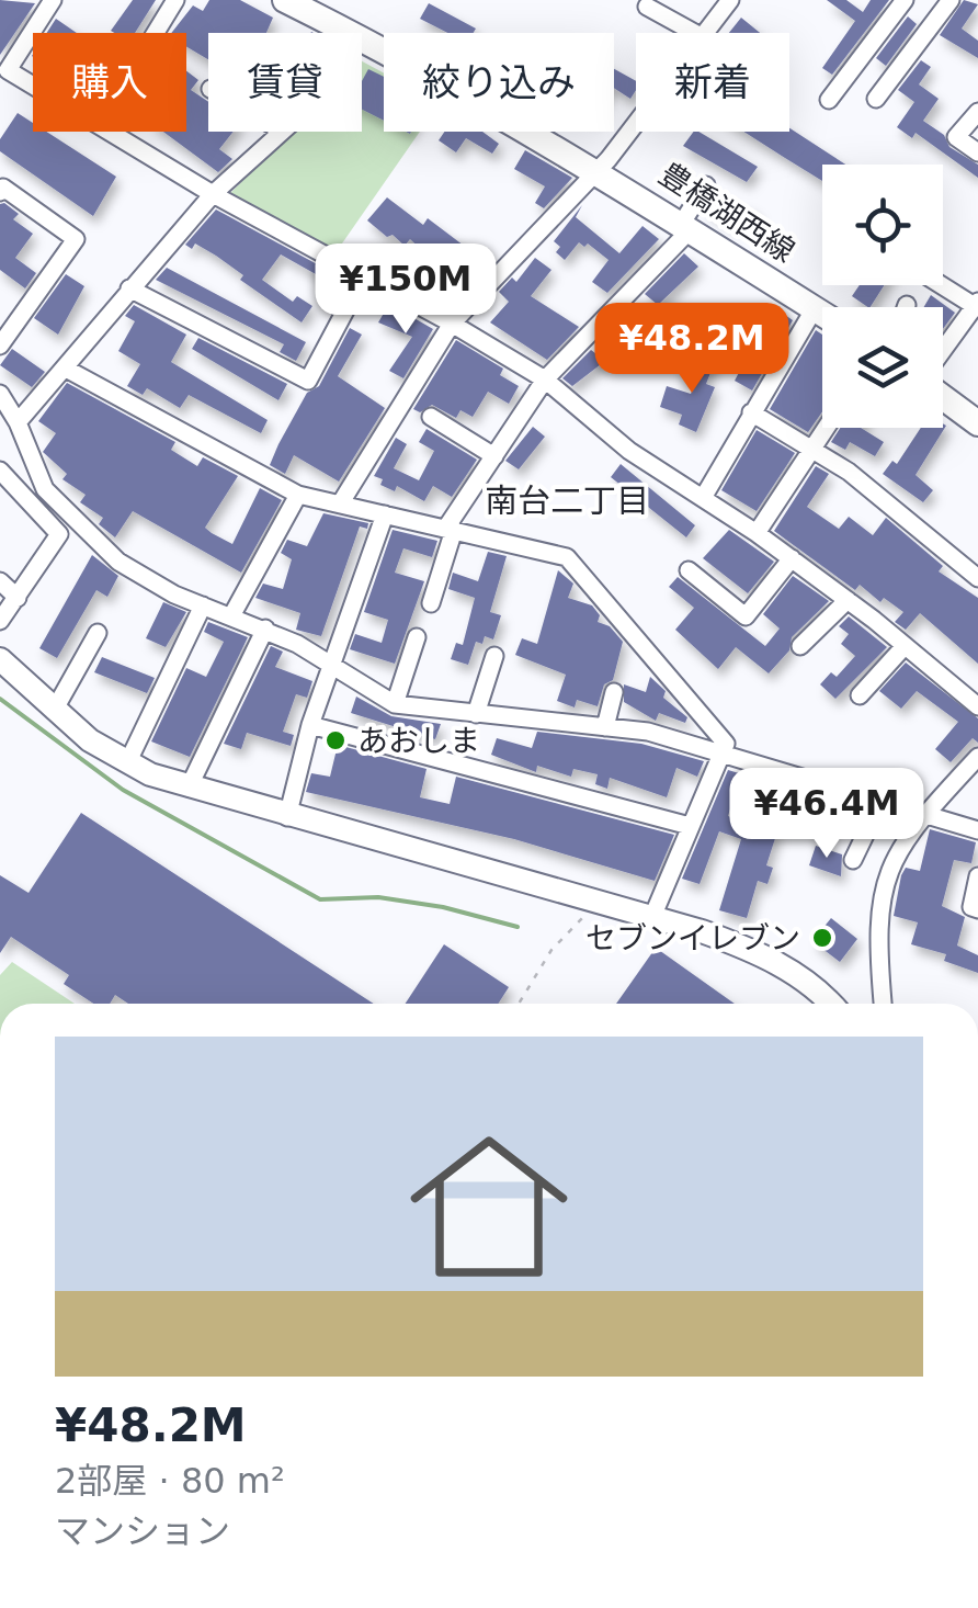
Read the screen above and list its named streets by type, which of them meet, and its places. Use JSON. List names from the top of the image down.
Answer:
{
  "streets": {
    "main road": ["豊橋湖西線"]
  },
  "districts": ["南台二丁目"],
  "places": ["あおしま", "セブンイレブン"],
  "page": {
    "chip": [
      "購入",
      "賃貸",
      "絞り込み",
      "新着"
    ],
    "price": ["¥150M", "¥48.2M", "¥46.4M"],
    "list": [
      {
        "name": "¥48.2M",
        "note": "2部屋 · 80 m² · マンション"
      }
    ]
  }
}
